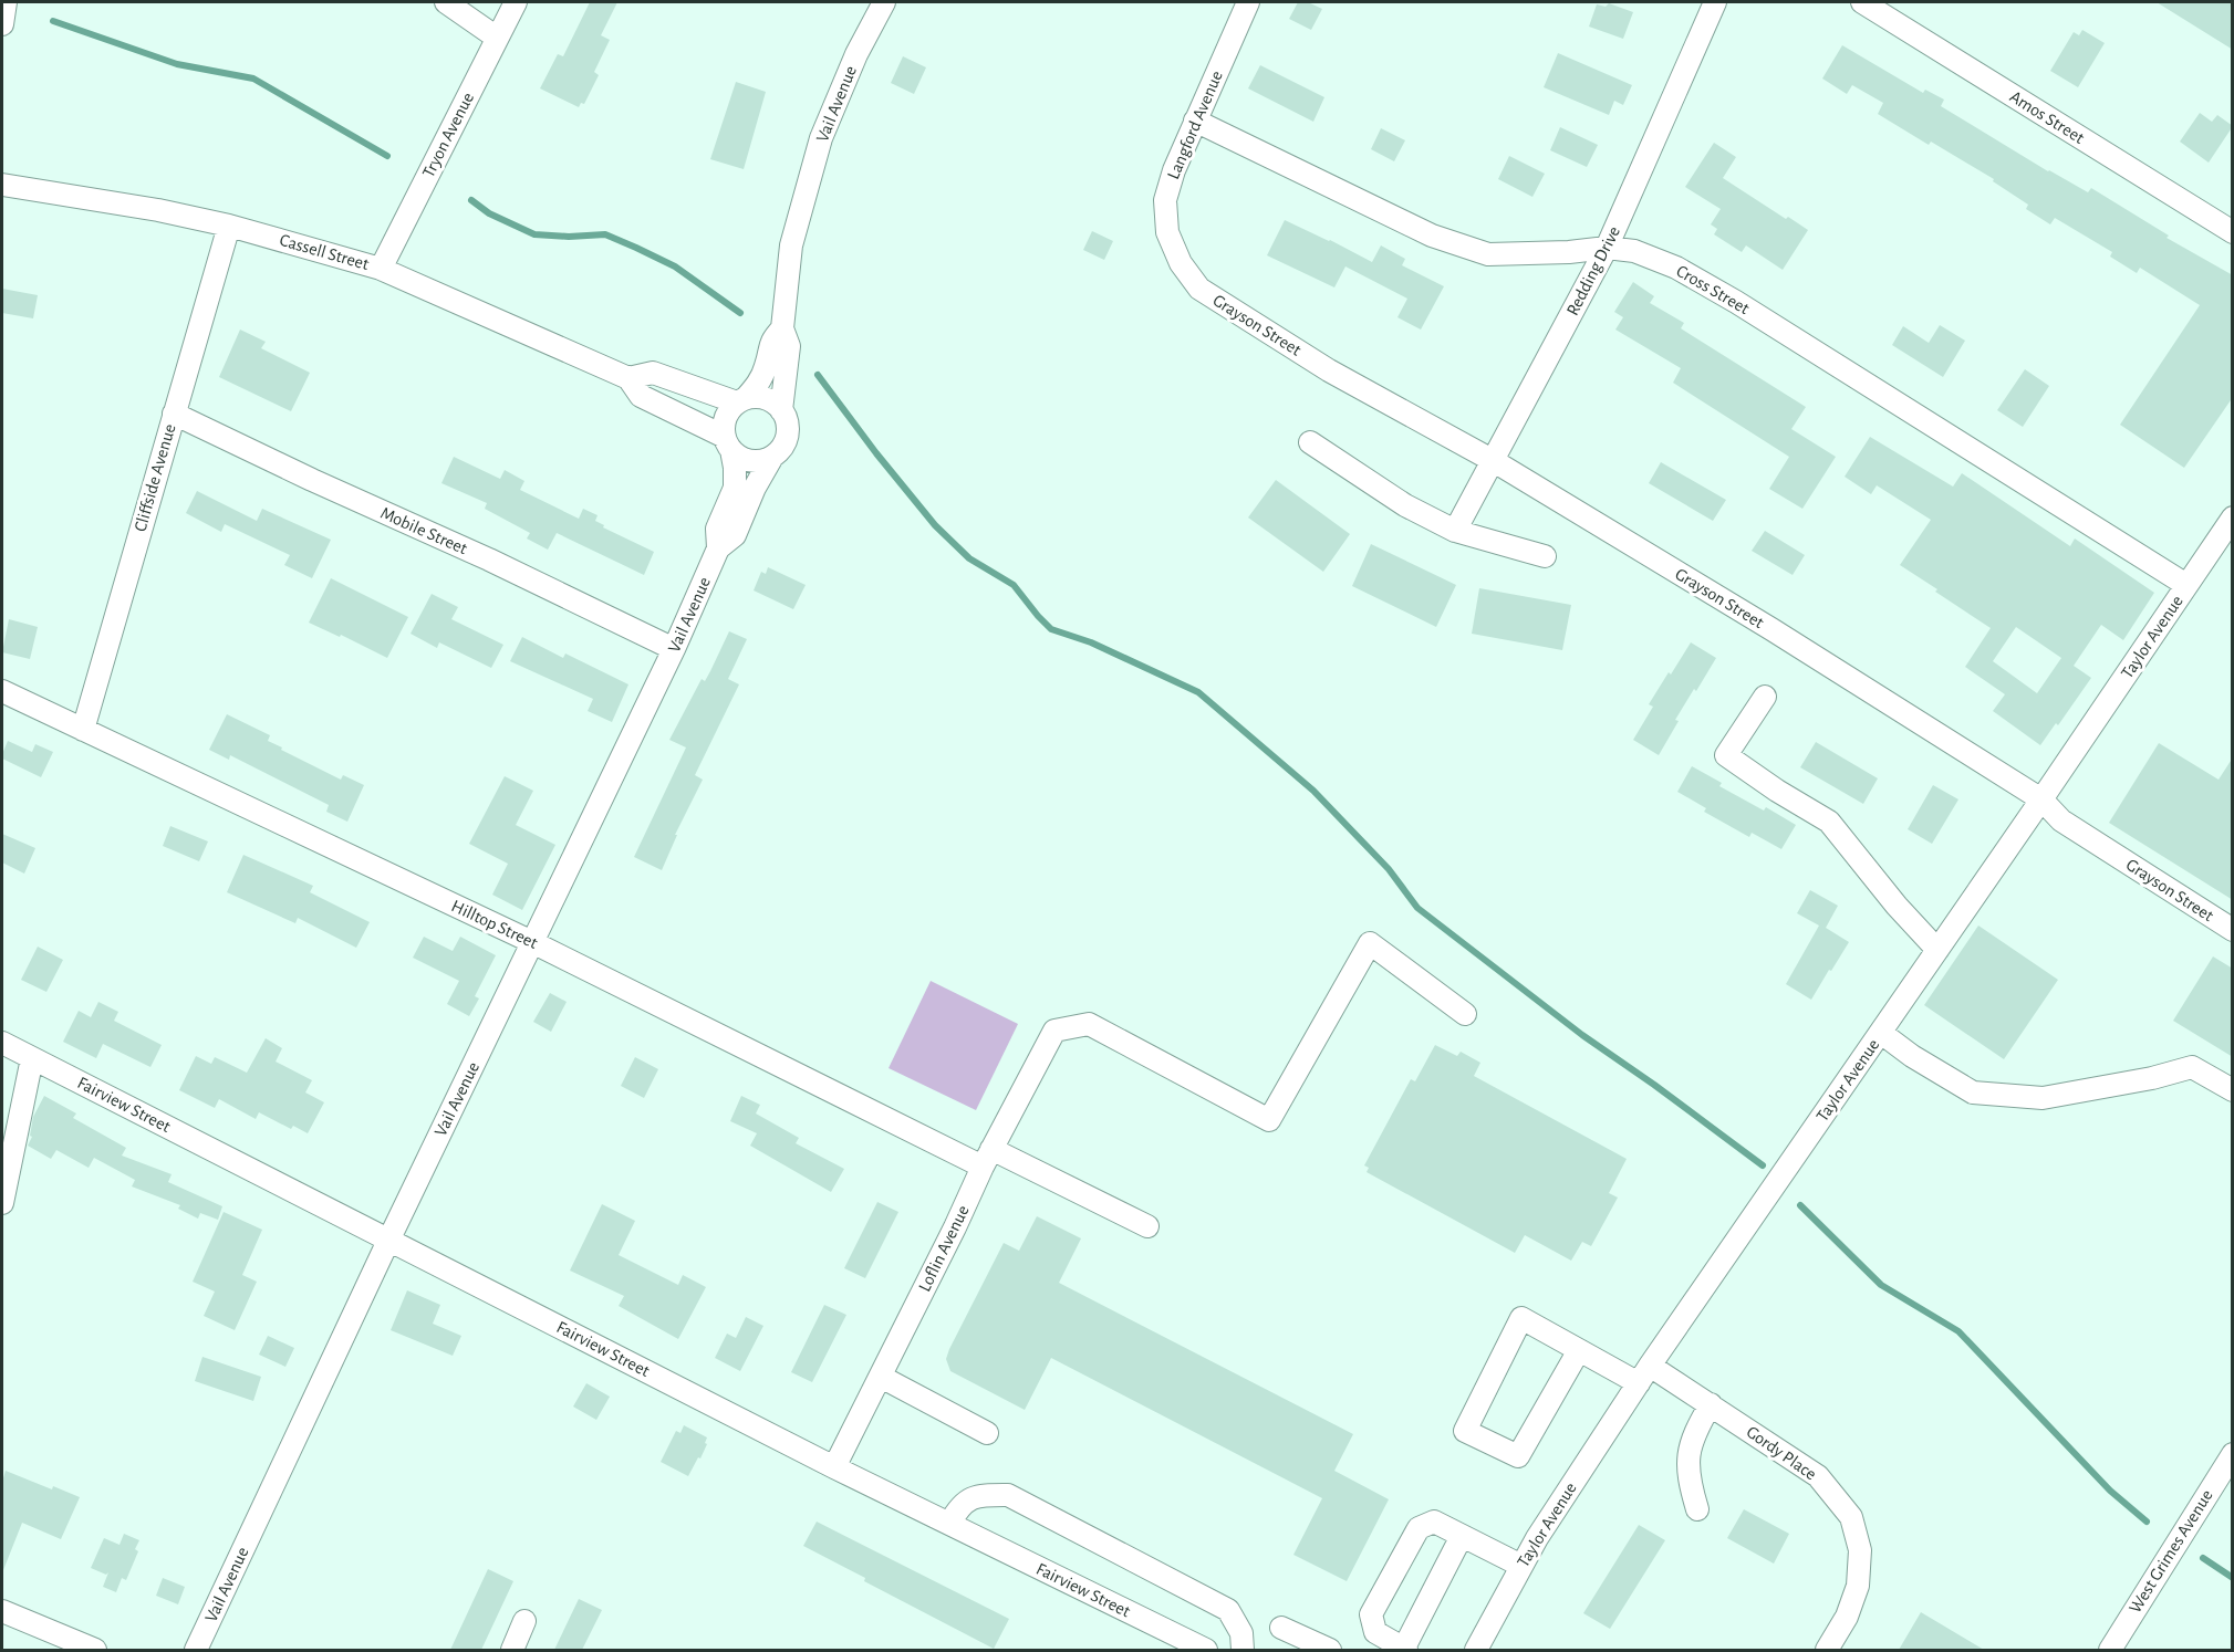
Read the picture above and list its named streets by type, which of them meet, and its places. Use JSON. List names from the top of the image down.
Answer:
{
  "streets": {
    "street": [
      "Vail Avenue",
      "Amos Street",
      "Langford Avenue",
      "Tryon Avenue",
      "Cassell Street",
      "Redding Drive",
      "Cross Street",
      "Grayson Street",
      "Cliffside Avenue",
      "Mobile Street",
      "Taylor Avenue",
      "Hilltop Street",
      "Fairview Street",
      "Loflin Avenue",
      "Gordy Place",
      "West Grimes Avenue"
    ]
  },
  "crossings": [
    ["Vail Avenue", "Cassell Street"],
    ["Vail Avenue", "Mobile Street"],
    ["Vail Avenue", "Hilltop Street"],
    ["Vail Avenue", "Fairview Street"],
    ["Langford Avenue", "Cross Street"],
    ["Langford Avenue", "Grayson Street"],
    ["Tryon Avenue", "Cassell Street"],
    ["Cassell Street", "Cliffside Avenue"],
    ["Redding Drive", "Cross Street"],
    ["Redding Drive", "Grayson Street"],
    ["Cross Street", "Taylor Avenue"],
    ["Grayson Street", "Taylor Avenue"],
    ["Cliffside Avenue", "Mobile Street"],
    ["Cliffside Avenue", "Hilltop Street"],
    ["Taylor Avenue", "Gordy Place"],
    ["Hilltop Street", "Loflin Avenue"],
    ["Fairview Street", "Loflin Avenue"]
  ]
}
